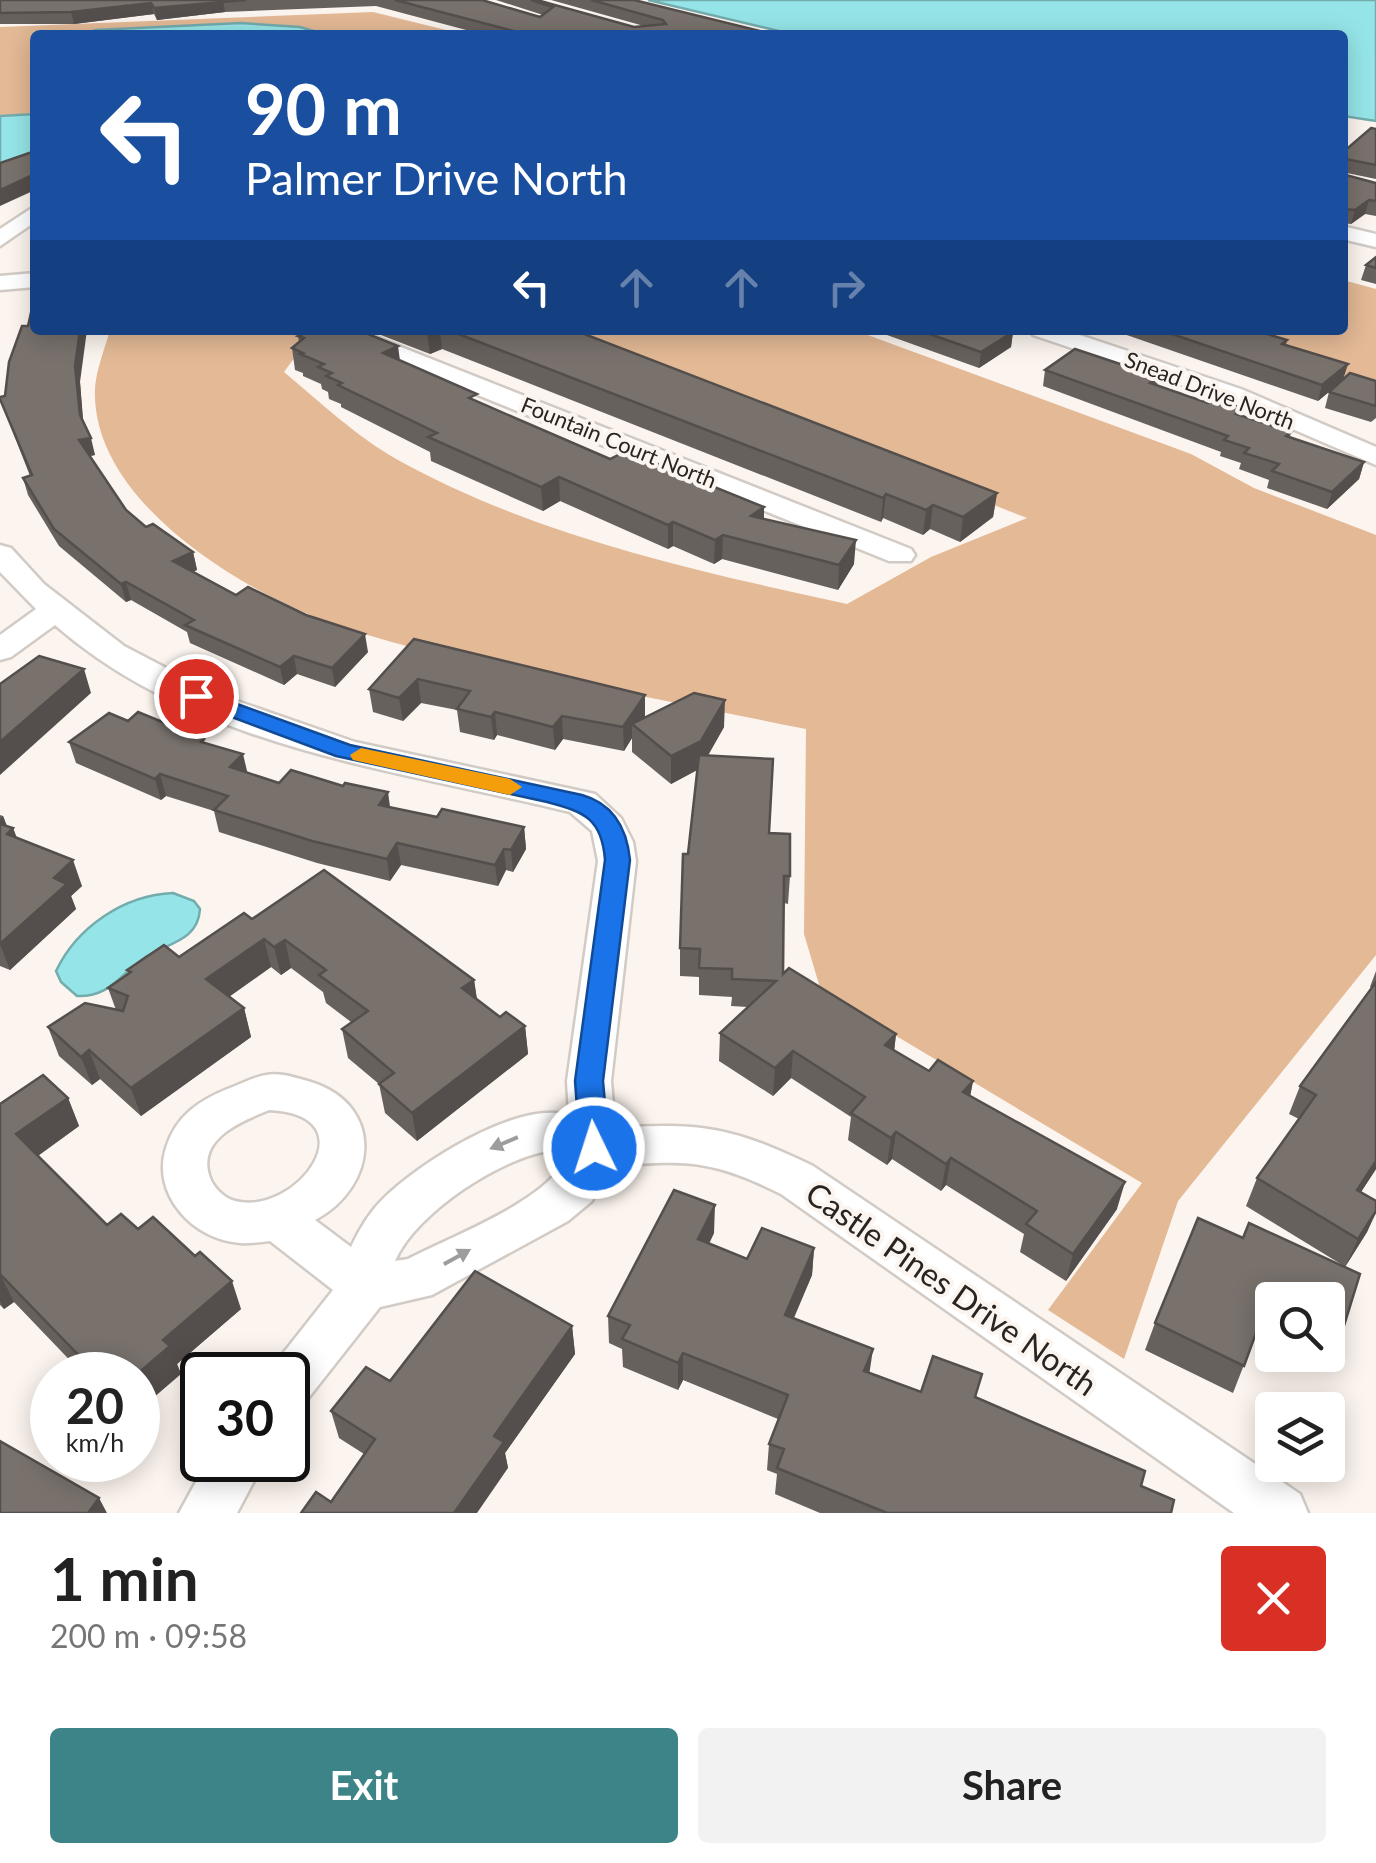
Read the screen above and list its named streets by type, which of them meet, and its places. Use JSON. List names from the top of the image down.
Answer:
{
  "streets": {
    "street": ["Snead Drive North", "Fountain Court North", "Castle Pines Drive North"]
  },
  "page": {
    "turn": ["90 m", "Palmer Drive North"],
    "speed": "20 km/h",
    "limit": "30",
    "heading": ["1 min", "200 m · 09:58"],
    "buttons": ["Exit", "Share"]
  }
}
